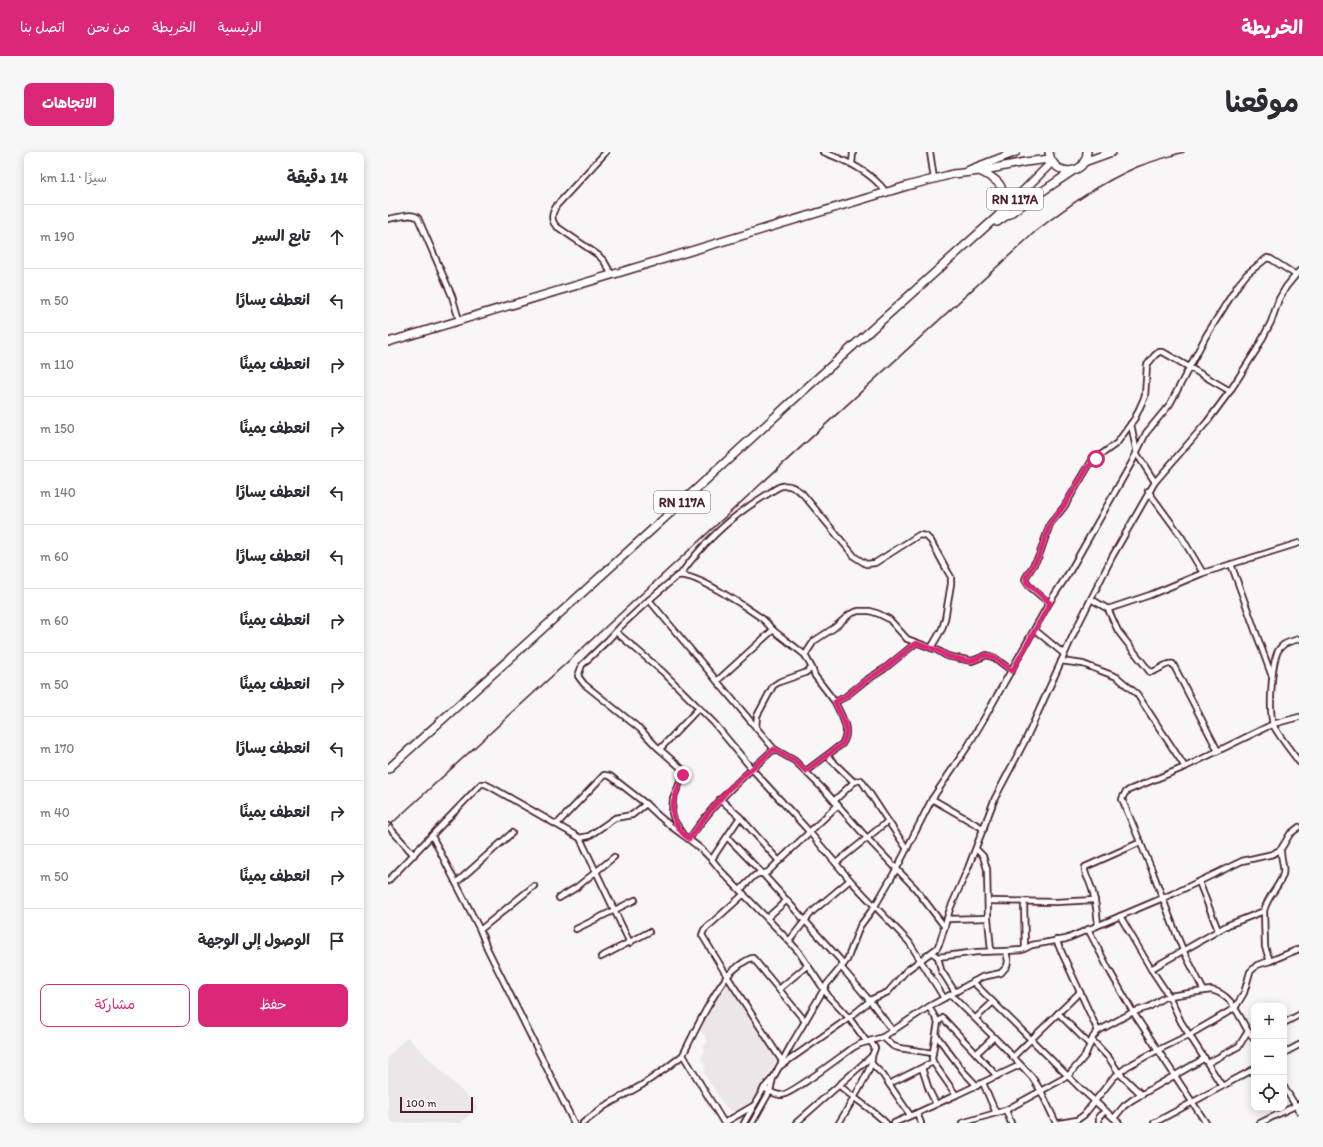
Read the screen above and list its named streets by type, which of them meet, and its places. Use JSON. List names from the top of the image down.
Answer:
{
  "streets": {
    "main road": ["RN 117A"]
  },
  "scale_bar": "100 m",
  "page": {
    "header": "الخريطة",
    "nav": [
      "الرئيسية",
      "الخريطة",
      "من نحن",
      "اتصل بنا"
    ],
    "title": "موقعنا",
    "buttons": [
      "الاتجاهات",
      ["حفظ", "مشاركة"]
    ],
    "heading": ["14 دقيقة", "سيرًا · 1.1 km"],
    "list": [
      ["تابع السير", "190 m"],
      ["انعطف يسارًا", "50 m"],
      ["انعطف يمينًا", "110 m"],
      ["انعطف يمينًا", "150 m"],
      ["انعطف يسارًا", "140 m"],
      ["انعطف يسارًا", "60 m"],
      ["انعطف يمينًا", "60 m"],
      ["انعطف يمينًا", "50 m"],
      ["انعطف يسارًا", "170 m"],
      ["انعطف يمينًا", "40 m"],
      ["انعطف يمينًا", "50 m"],
      "الوصول إلى الوجهة"
    ],
    "map_buttons": ["+", "−"],
    "scale": "100 m"
  }
}
